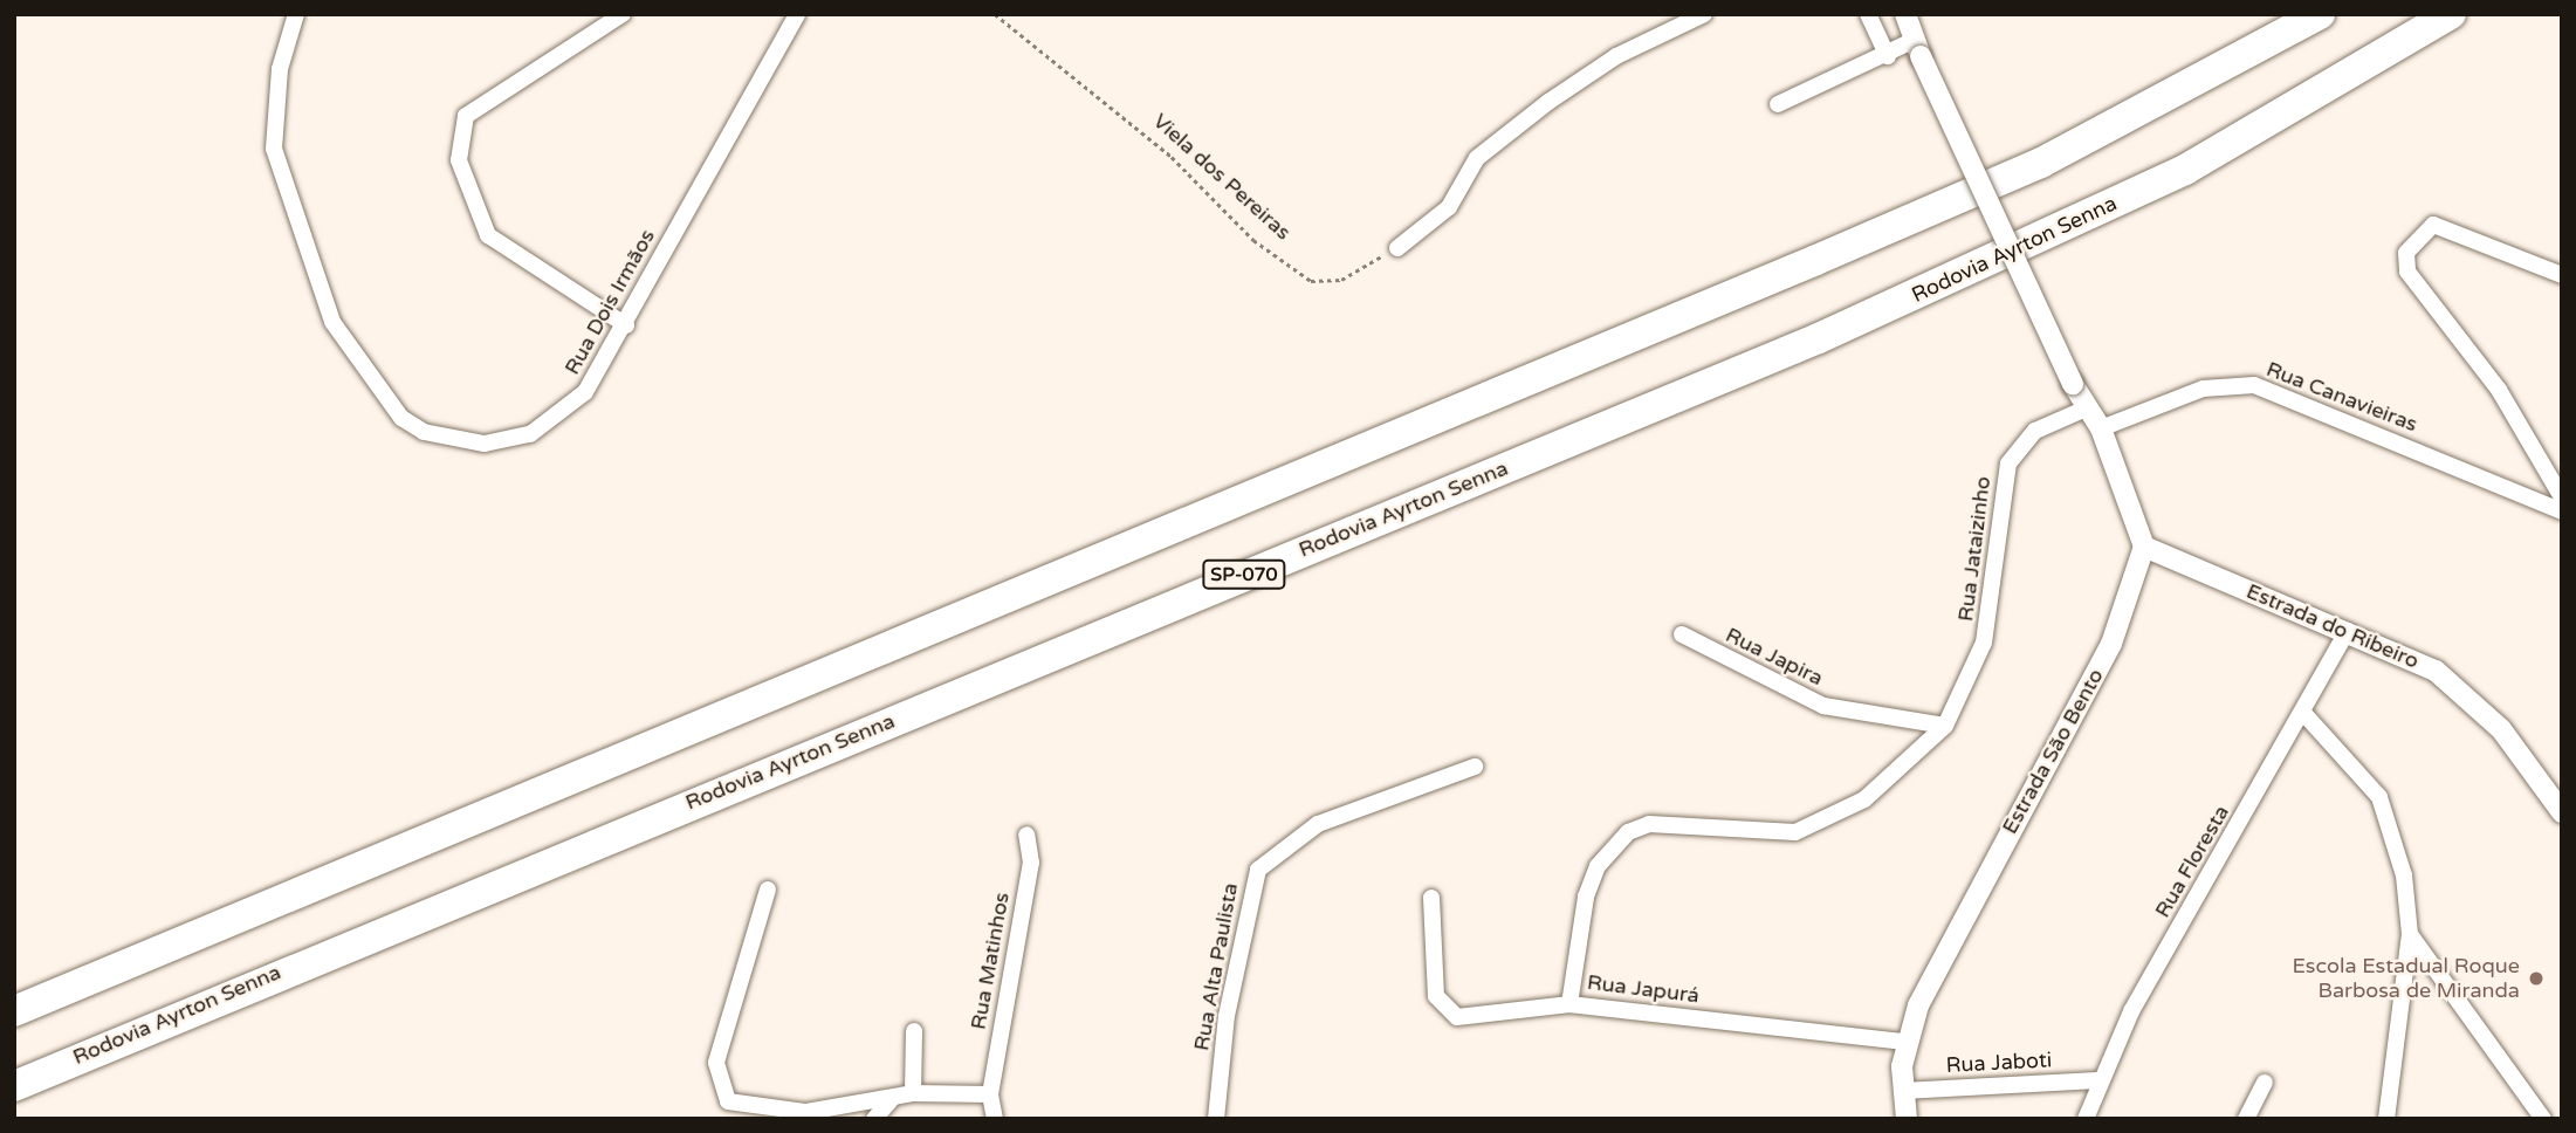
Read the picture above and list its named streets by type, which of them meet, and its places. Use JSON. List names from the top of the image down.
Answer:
{
  "streets": {
    "highway": ["Rodovia Ayrton Senna", "SP-070"],
    "street": [
      "Rua Dois Irmãos",
      "Rua Canavieiras",
      "Rua Jataizinho",
      "Estrada do Ribeiro",
      "Rua Japira",
      "Estrada São Bento",
      "Rua Floresta",
      "Rua Matinhos",
      "Rua Alta Paulista",
      "Rua Japurá",
      "Rua Jaboti"
    ],
    "path": ["Viela dos Pereiras"]
  },
  "crossings": [
    ["Rua Jataizinho", "Rua Japira"],
    ["Rua Jataizinho", "Rua Japurá"],
    ["Estrada do Ribeiro", "Estrada São Bento"],
    ["Estrada do Ribeiro", "Rua Floresta"],
    ["Estrada São Bento", "Rua Japurá"],
    ["Estrada São Bento", "Rua Jaboti"],
    ["Rua Floresta", "Rua Jaboti"]
  ],
  "places": ["Escola Estadual Roque Barbosa de Miranda"]
}
